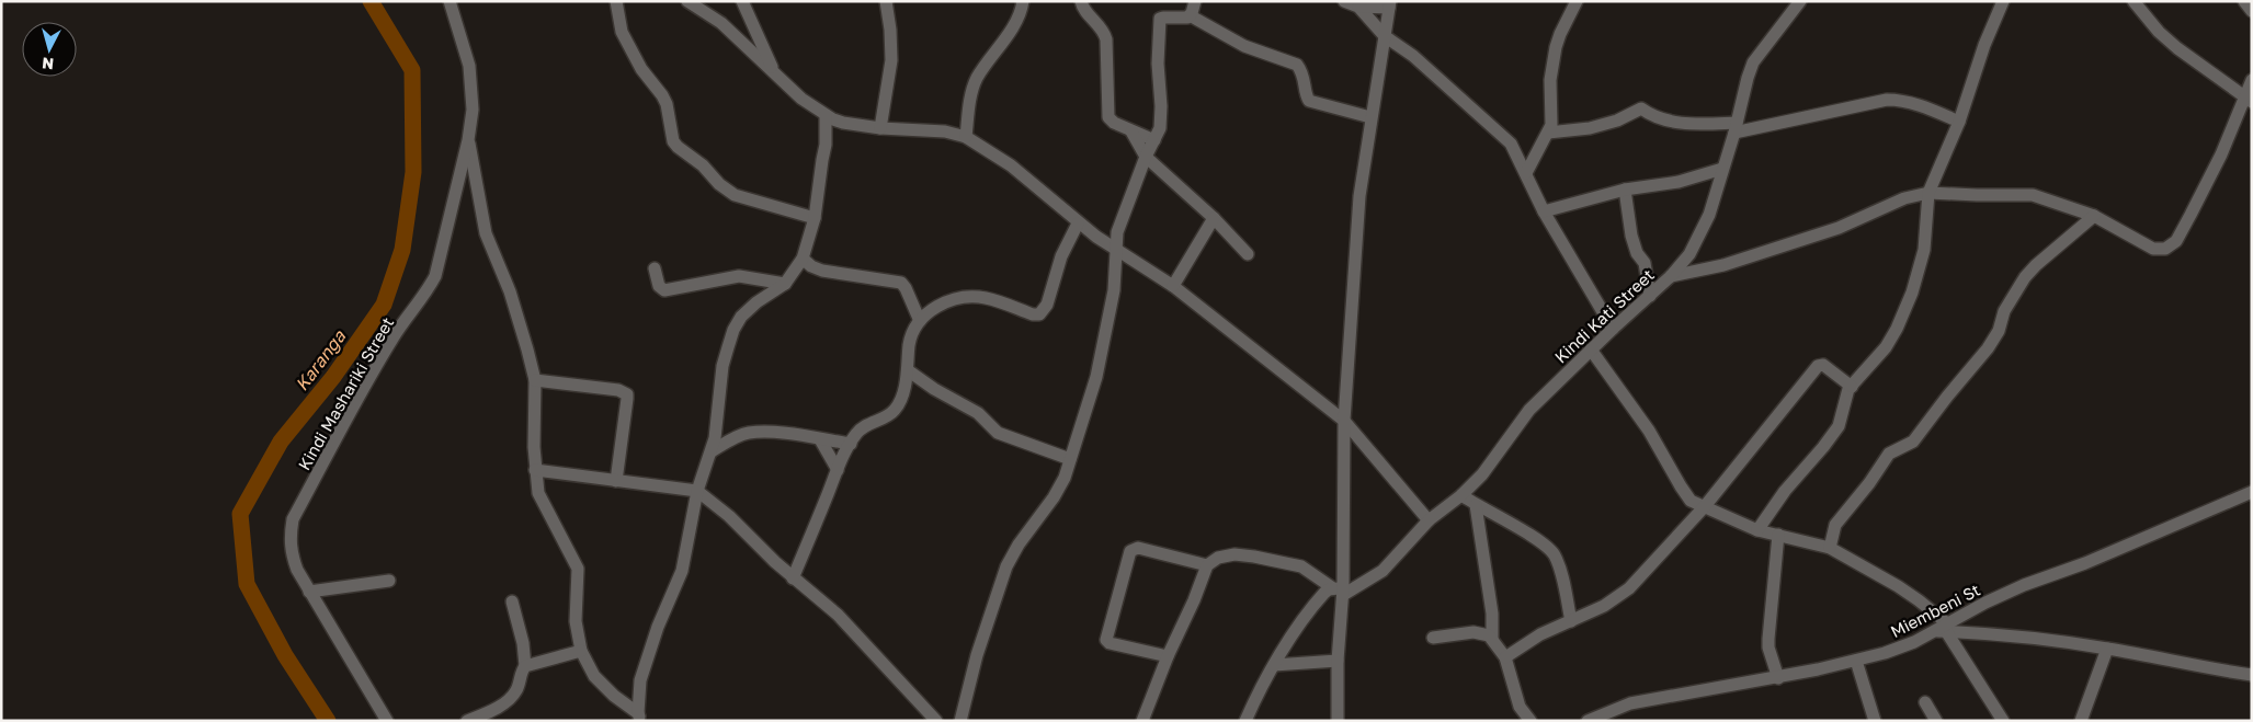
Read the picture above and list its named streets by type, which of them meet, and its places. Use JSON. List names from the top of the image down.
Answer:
{
  "streets": {
    "street": ["Kindi Kati Street", "Kindi Mashariki Street", "Miembeni St"]
  },
  "water": ["Karanga"],
  "north": "bottom"
}
